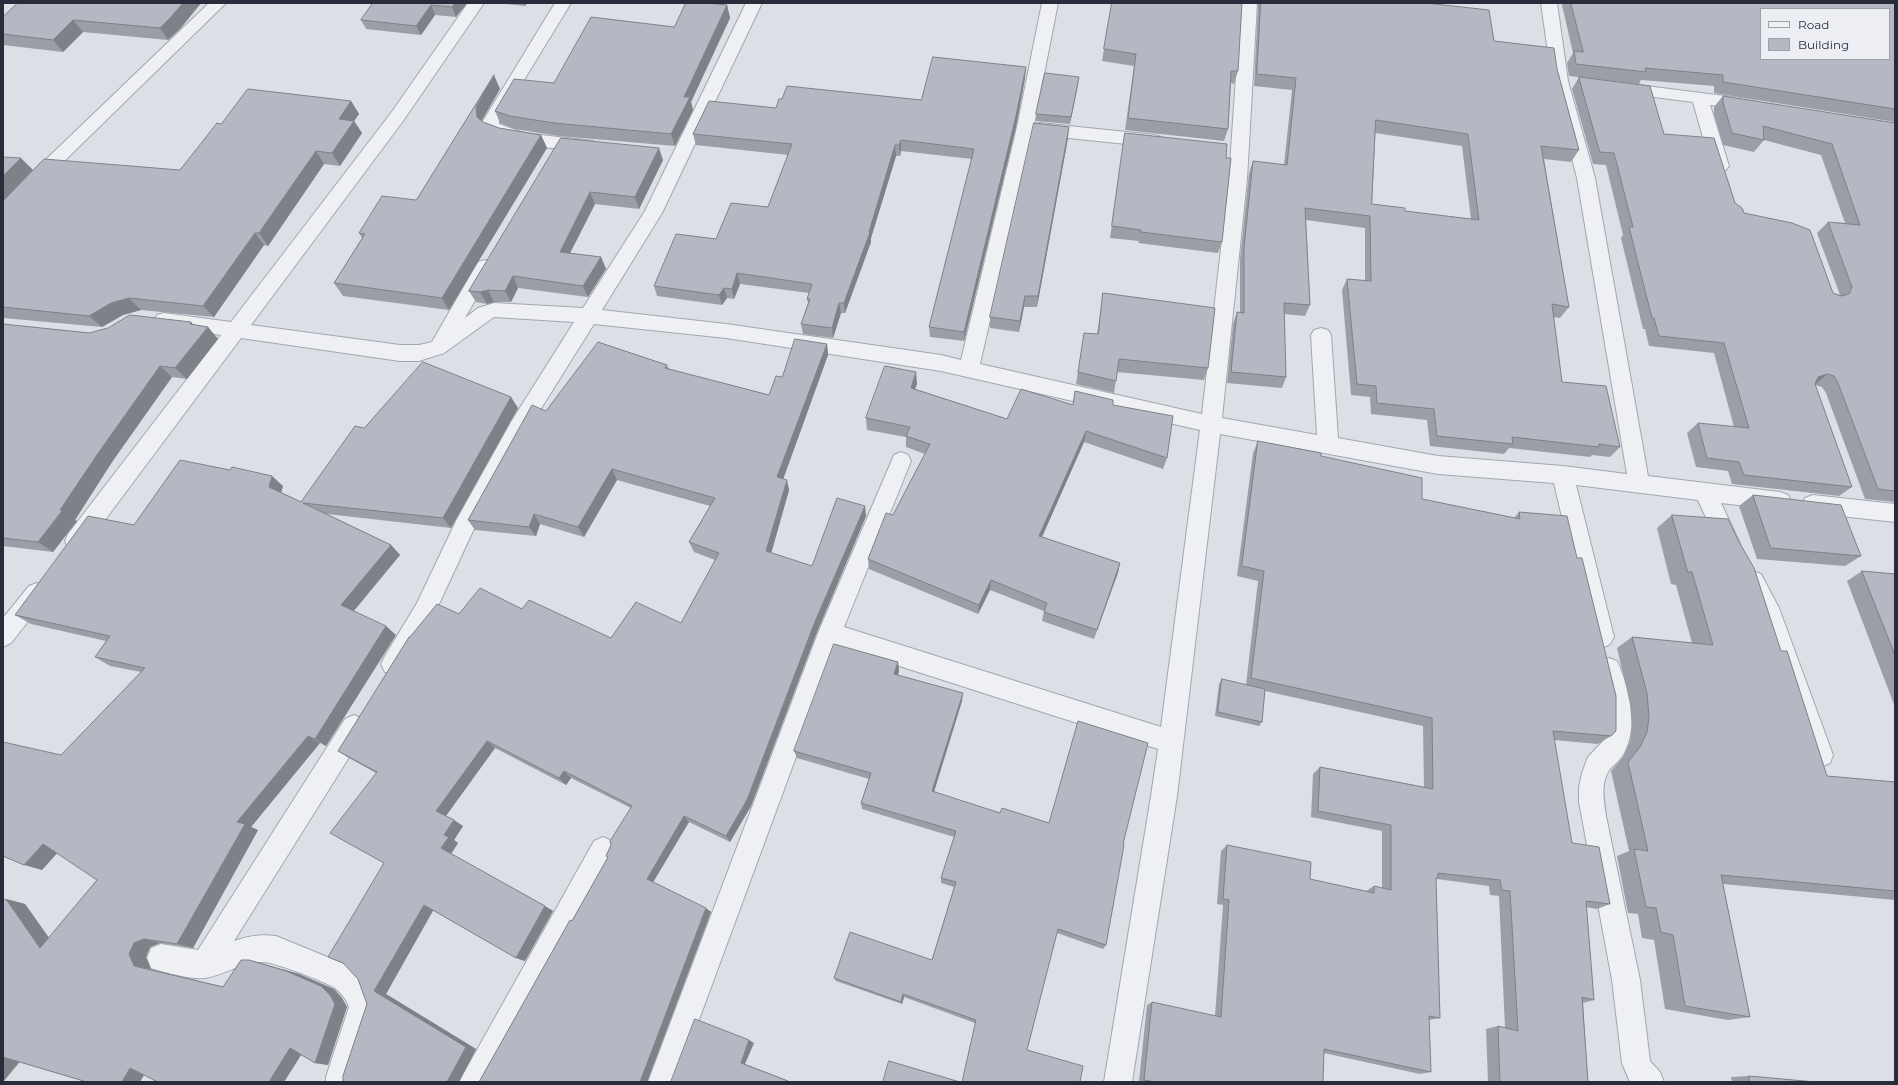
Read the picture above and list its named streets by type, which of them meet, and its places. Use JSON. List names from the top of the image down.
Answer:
{
  "legend": ["Road", "Building"]
}
